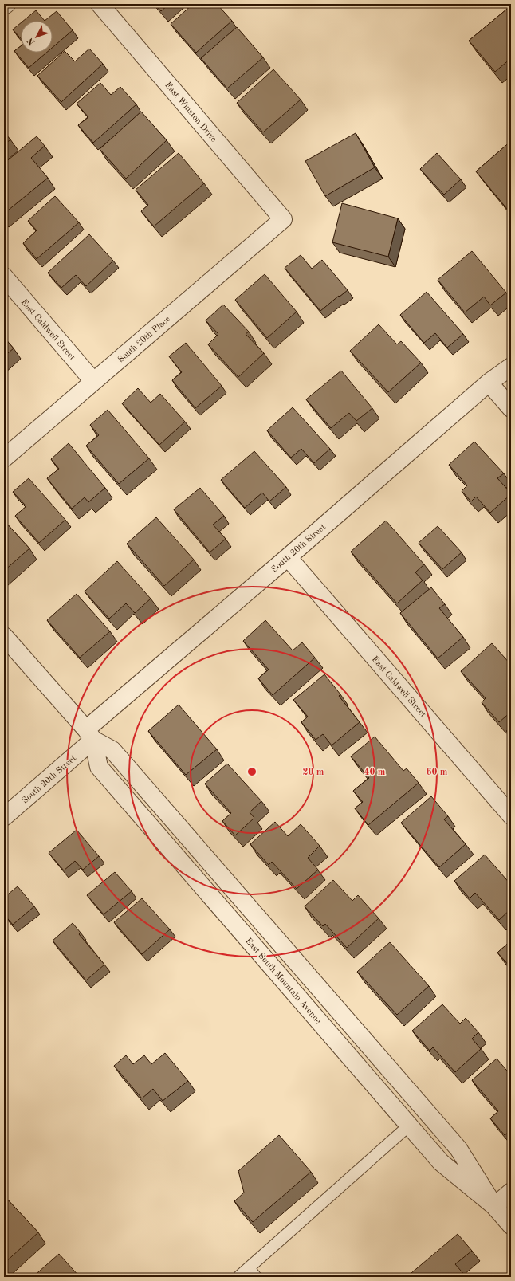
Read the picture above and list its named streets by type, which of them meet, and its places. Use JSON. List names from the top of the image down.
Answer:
{
  "streets": {
    "street": [
      "East Winston Drive",
      "East Caldwell Street",
      "South 20th Place",
      "South 20th Street",
      "East South Mountain Avenue"
    ]
  },
  "crossings": [
    ["East Winston Drive", "South 20th Place"],
    ["East Caldwell Street", "South 20th Place"],
    ["East Caldwell Street", "South 20th Street"],
    ["South 20th Street", "East South Mountain Avenue"]
  ],
  "north": "bottom left",
  "rings": ["20 m", "40 m", "60 m"]
}
